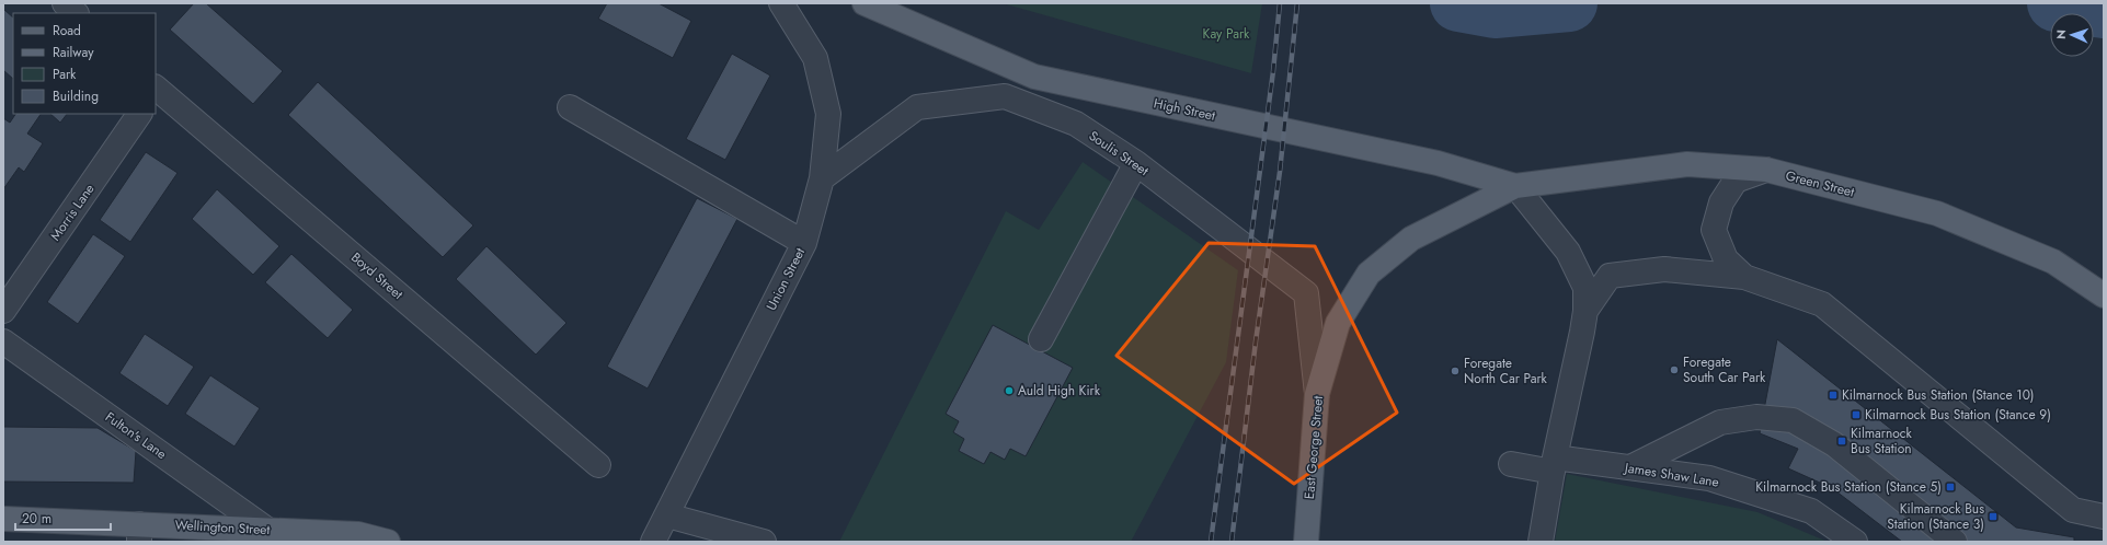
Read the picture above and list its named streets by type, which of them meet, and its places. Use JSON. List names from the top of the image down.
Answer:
{
  "streets": {
    "main road": [
      "High Street",
      "Green Street",
      "East George Street",
      "Wellington Street"
    ],
    "street": [
      "Soulis Street",
      "Morris Lane",
      "Boyd Street",
      "Union Street",
      "Fulton's Lane",
      "James Shaw Lane"
    ]
  },
  "crossings": [
    ["High Street", "Green Street"],
    ["High Street", "East George Street"],
    ["Soulis Street", "Union Street"],
    ["Soulis Street", "East George Street"],
    ["Green Street", "East George Street"],
    ["Fulton's Lane", "Wellington Street"]
  ],
  "parks": ["Kay Park"],
  "places": {
    "other": ["Foregate South Car Park", "Foregate North Car Park", "Auld High Kirk"],
    "transit": [
      "Kilmarnock Bus Station (Stance 10)",
      "Kilmarnock Bus Station (Stance 9)",
      "Kilmarnock Bus Station",
      "Kilmarnock Bus Station (Stance 5)",
      "Kilmarnock Bus Station (Stance 3)"
    ]
  },
  "legend": [
    "Road",
    "Railway",
    "Park",
    "Building"
  ],
  "scale_bar": "20 m",
  "north": "left"
}
